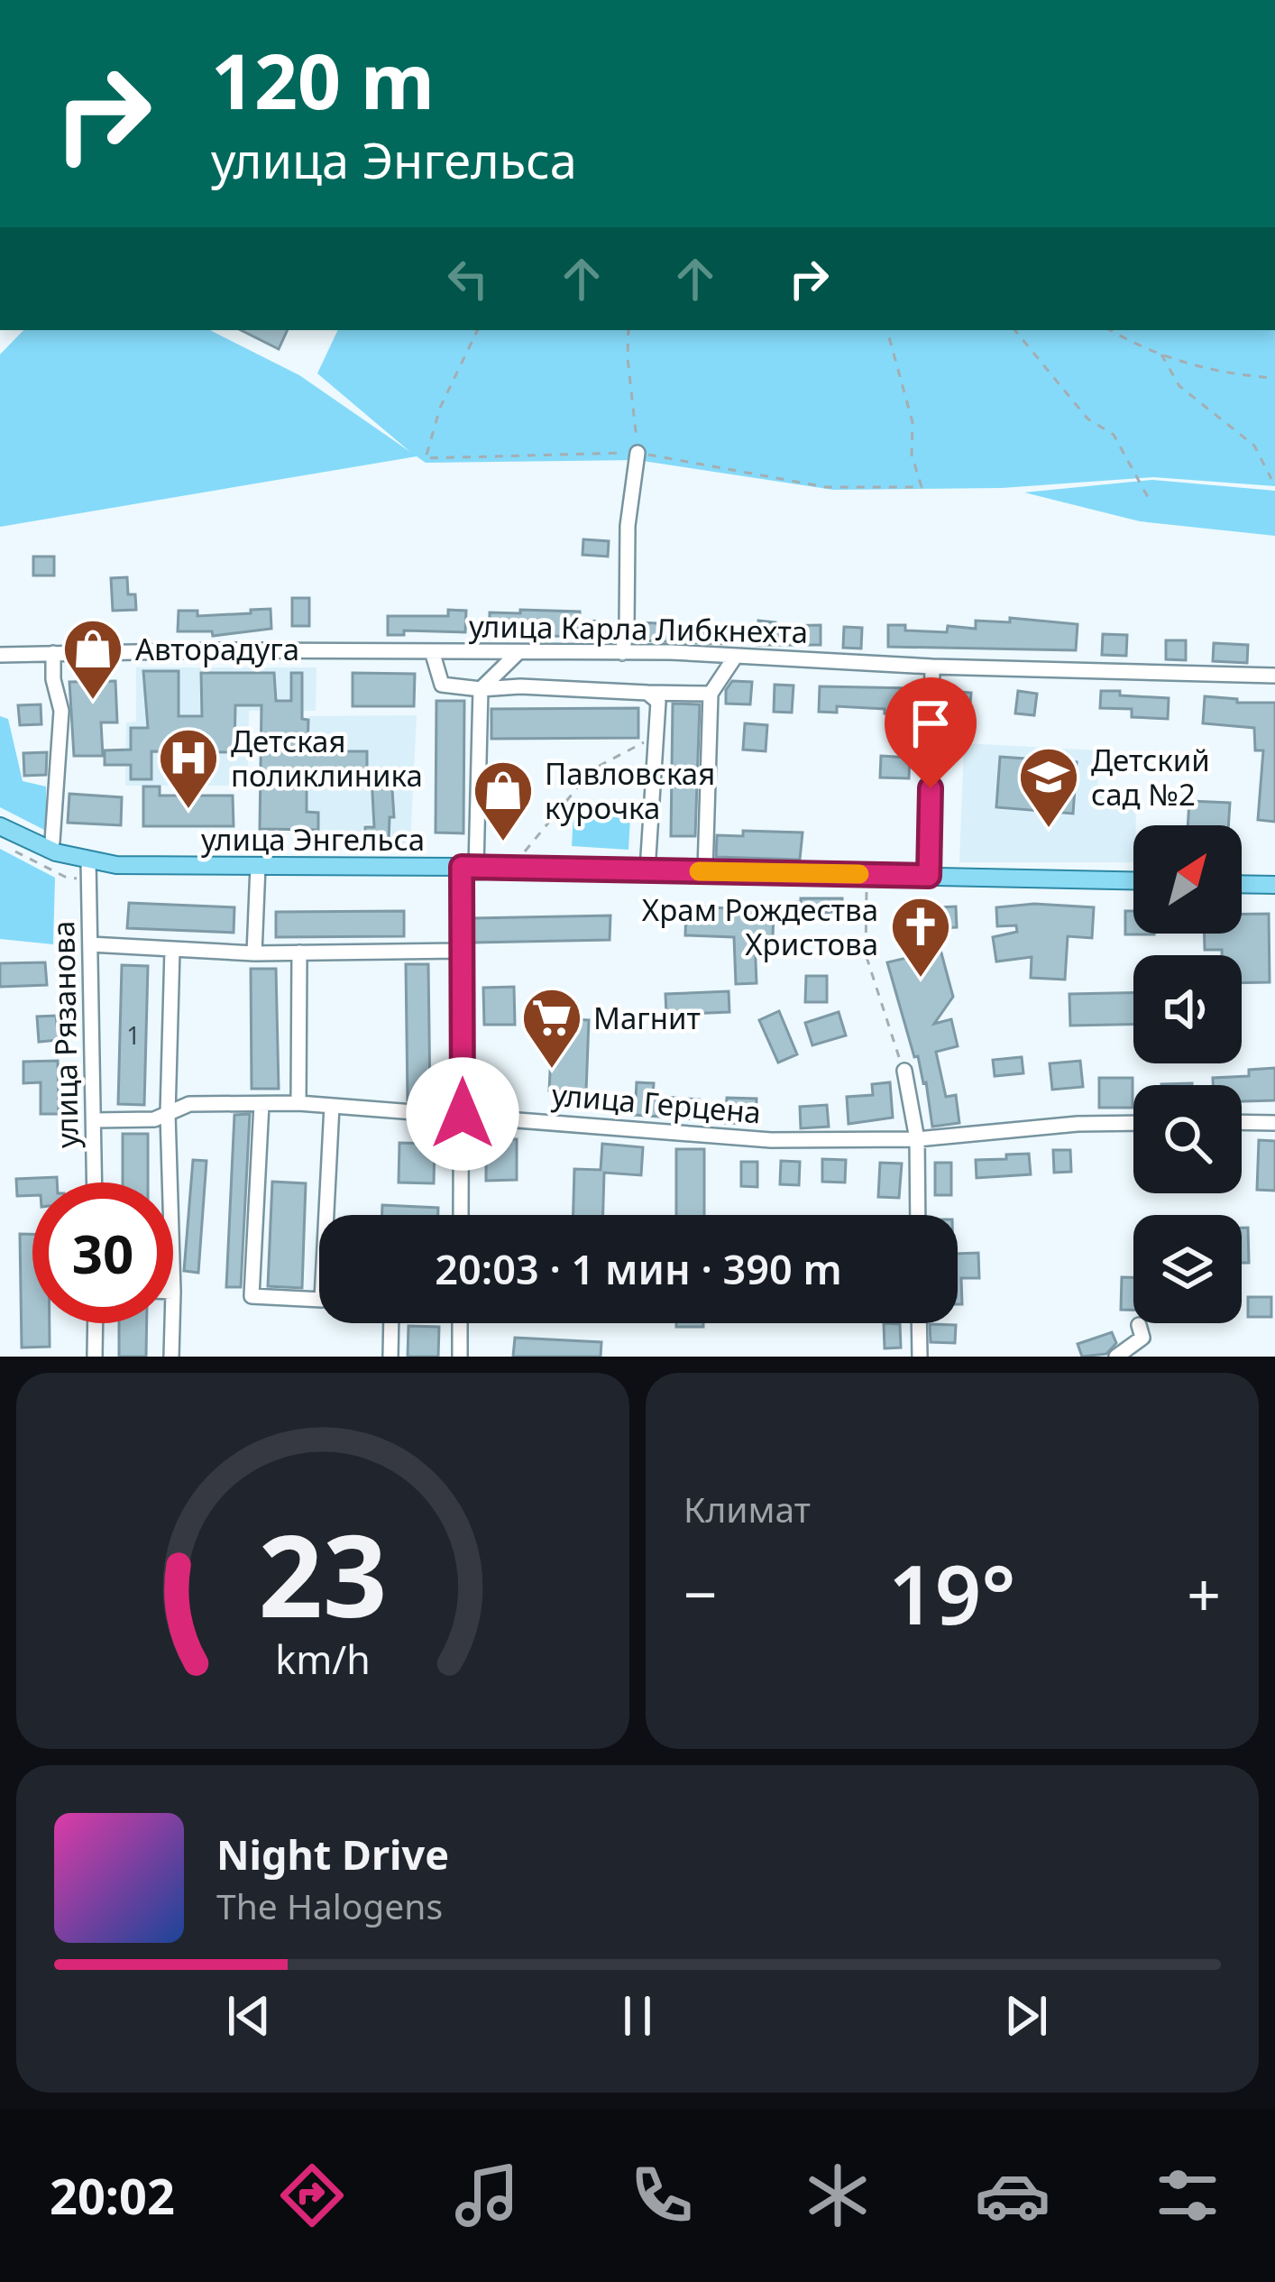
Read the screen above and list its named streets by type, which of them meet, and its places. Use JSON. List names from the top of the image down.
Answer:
{
  "streets": {
    "main road": ["улица Энгельса"],
    "street": ["улица Карла Либкнехта", "улица Рязанова", "улица Герцена"]
  },
  "crossings": [
    ["улица Энгельса", "улица Рязанова"],
    ["улица Рязанова", "улица Герцена"]
  ],
  "places": {
    "shop": ["Авторадуга", "Павловская курочка"],
    "hospital": ["Детская поликлиника"],
    "school or university": ["Детский сад №2"],
    "church": ["Храм Рождества Христова"],
    "supermarket": ["Магнит"]
  },
  "house_numbers": ["1"],
  "north": "top right",
  "page": {
    "turn": ["120 m", "улица Энгельса"],
    "limit": "30",
    "trip": "20:03 · 1 мин · 390 m",
    "tile": "Климат",
    "heat": ["−", "19°", "+"],
    "song": ["Night Drive", "The Halogens"],
    "tabs": "20:02",
    "gauge": ["23", "km/h"]
  }
}
